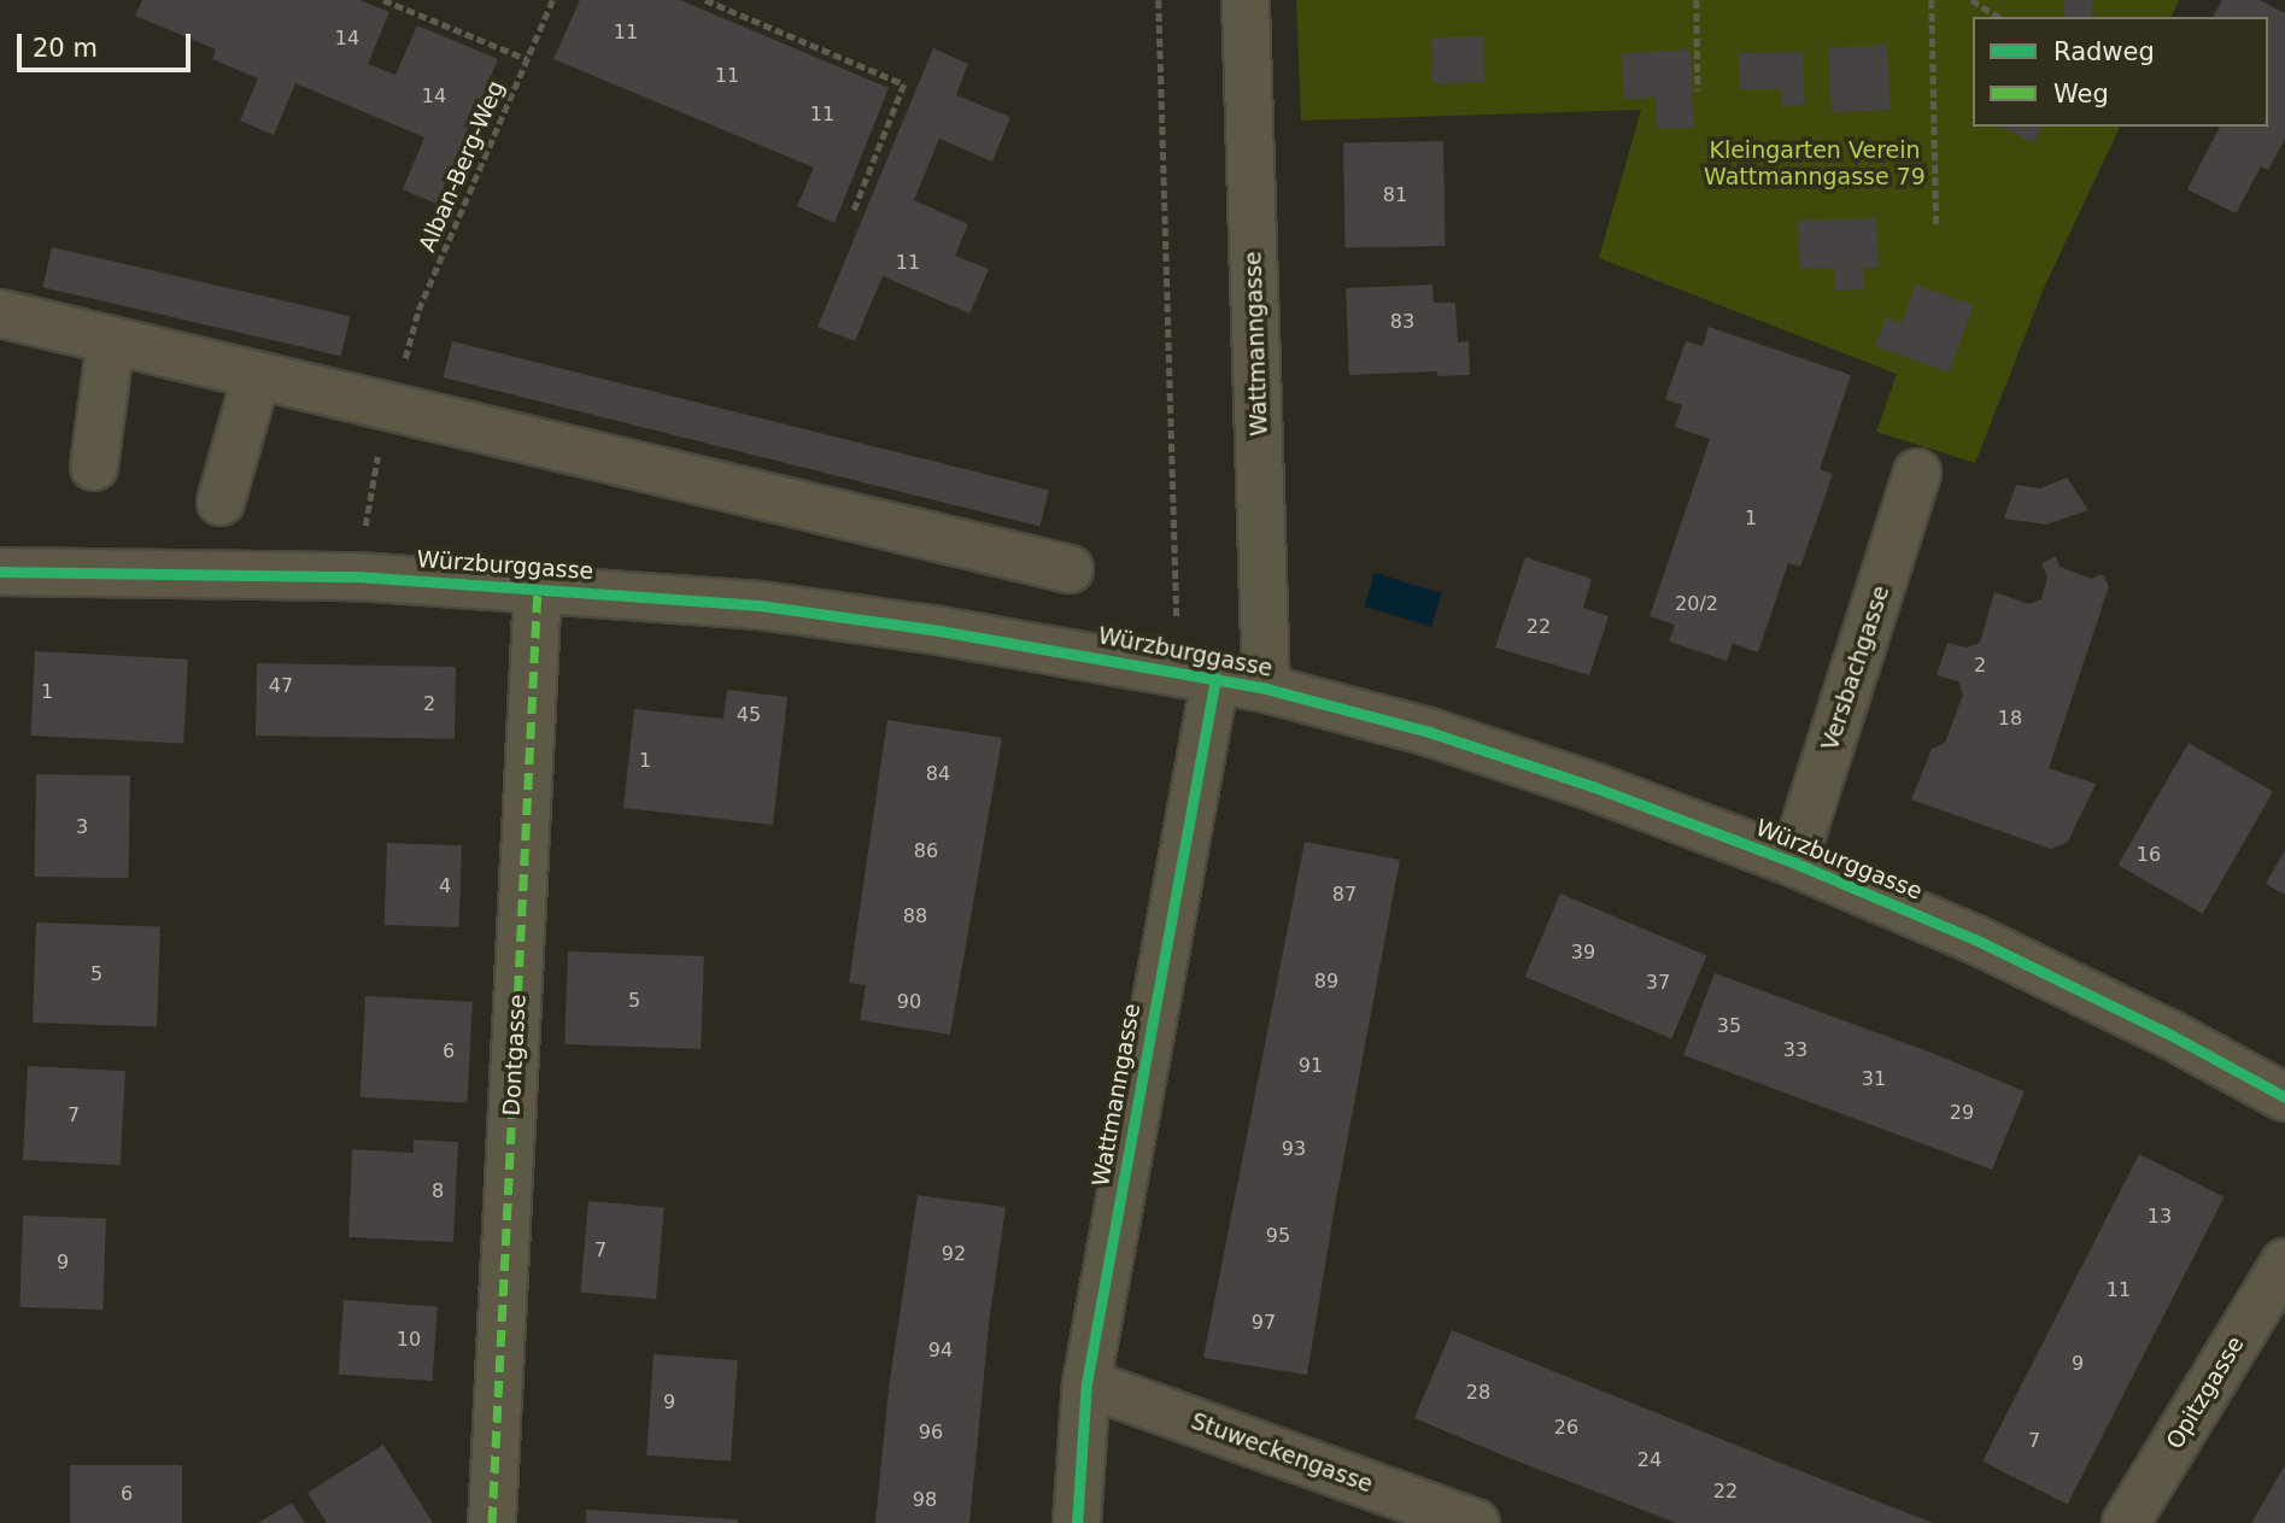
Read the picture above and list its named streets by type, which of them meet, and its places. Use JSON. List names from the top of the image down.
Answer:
{
  "streets": {
    "street": [
      "Wattmanngasse",
      "Würzburggasse",
      "Versbachgasse",
      "Dontgasse",
      "Opitzgasse",
      "Stuweckengasse"
    ],
    "path": ["Alban-Berg-Weg"]
  },
  "crossings": [
    ["Wattmanngasse", "Würzburggasse"],
    ["Wattmanngasse", "Stuweckengasse"],
    ["Würzburggasse", "Versbachgasse"],
    ["Würzburggasse", "Dontgasse"]
  ],
  "parks": ["Kleingarten Verein Wattmanngasse 79"],
  "house_numbers": [
    "11",
    "14",
    "11",
    "14",
    "11",
    "81",
    "11",
    "83",
    "1",
    "20/2",
    "22",
    "2",
    "47",
    "1",
    "2",
    "45",
    "18",
    "1",
    "84",
    "3",
    "86",
    "16",
    "4",
    "87",
    "88",
    "39",
    "5",
    "89",
    "37",
    "5",
    "90",
    "35",
    "33",
    "6",
    "91",
    "31",
    "29",
    "7",
    "93",
    "8",
    "13",
    "95",
    "7",
    "92",
    "9",
    "11",
    "97",
    "10",
    "94",
    "9",
    "28",
    "9",
    "26",
    "96",
    "7",
    "24",
    "22",
    "6",
    "98"
  ],
  "legend": ["Radweg", "Weg"],
  "scale_bar": "20 m"
}
